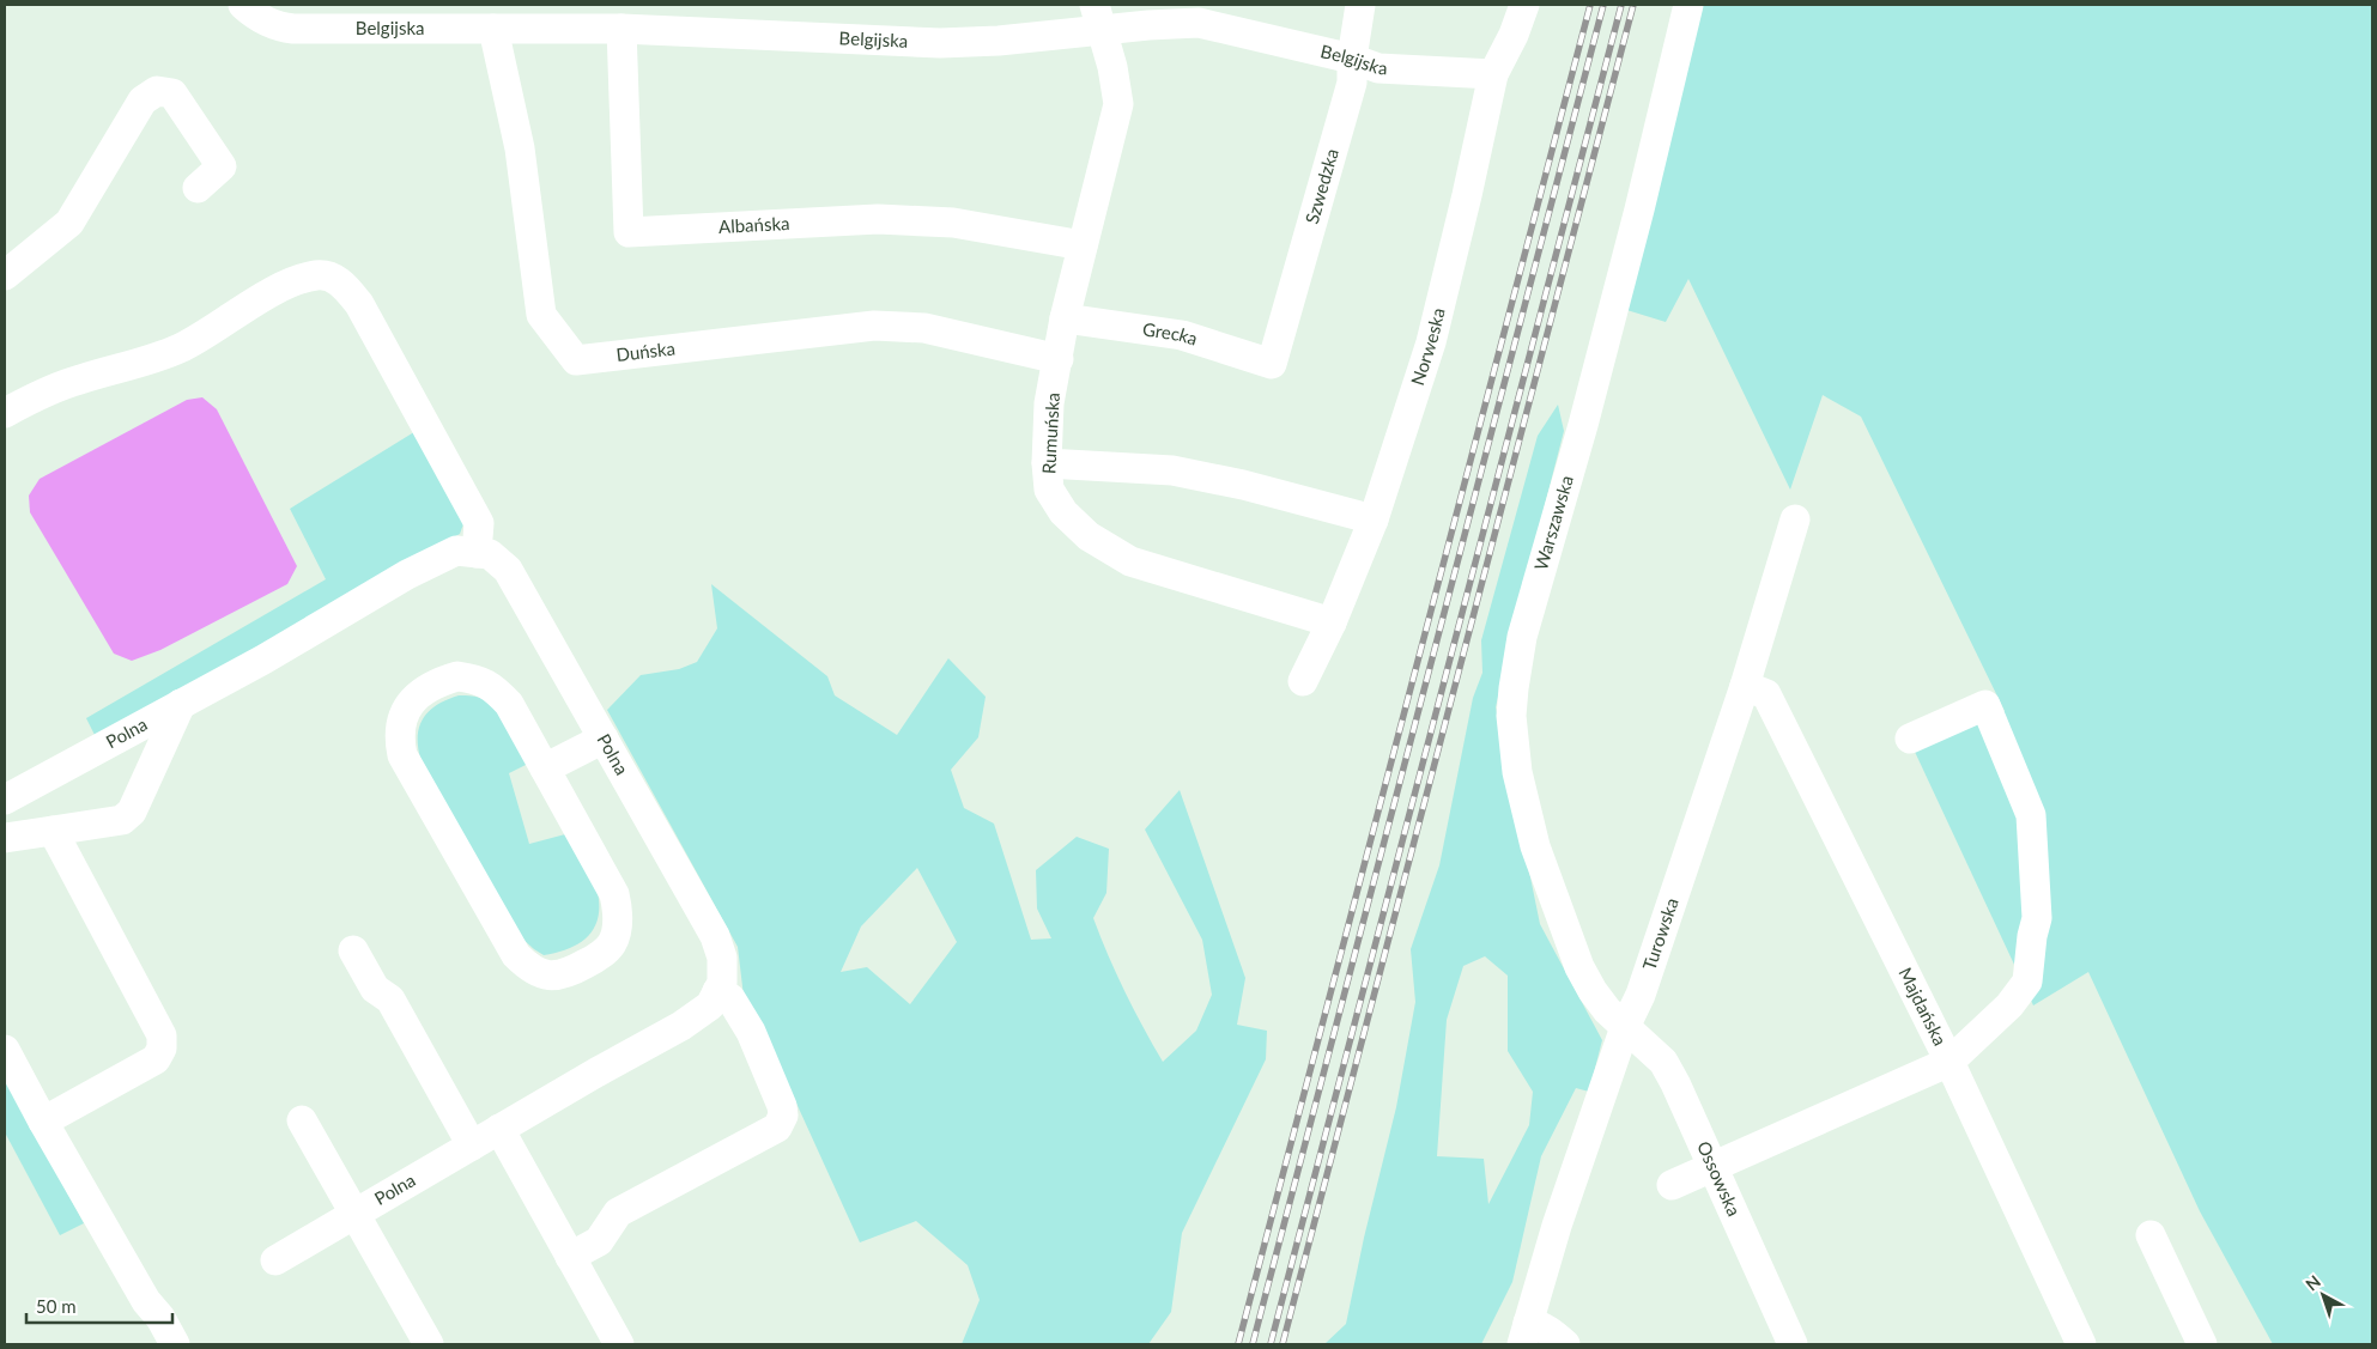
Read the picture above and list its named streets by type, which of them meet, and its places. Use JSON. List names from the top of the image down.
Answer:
{
  "streets": {
    "street": [
      "Belgijska",
      "Szwedzka",
      "Albańska",
      "Grecka",
      "Norweska",
      "Duńska",
      "Rumuńska",
      "Warszawska",
      "Polna",
      "Turowska",
      "Majdańska",
      "Ossowska"
    ]
  },
  "crossings": [
    ["Belgijska", "Szwedzka"],
    ["Belgijska", "Albańska"],
    ["Belgijska", "Norweska"],
    ["Belgijska", "Duńska"],
    ["Belgijska", "Rumuńska"],
    ["Szwedzka", "Grecka"],
    ["Albańska", "Rumuńska"],
    ["Grecka", "Rumuńska"],
    ["Norweska", "Rumuńska"],
    ["Duńska", "Rumuńska"],
    ["Warszawska", "Turowska"],
    ["Warszawska", "Ossowska"],
    ["Turowska", "Majdańska"],
    ["Turowska", "Ossowska"]
  ],
  "scale_bar": "50 m",
  "north": "top left"
}
